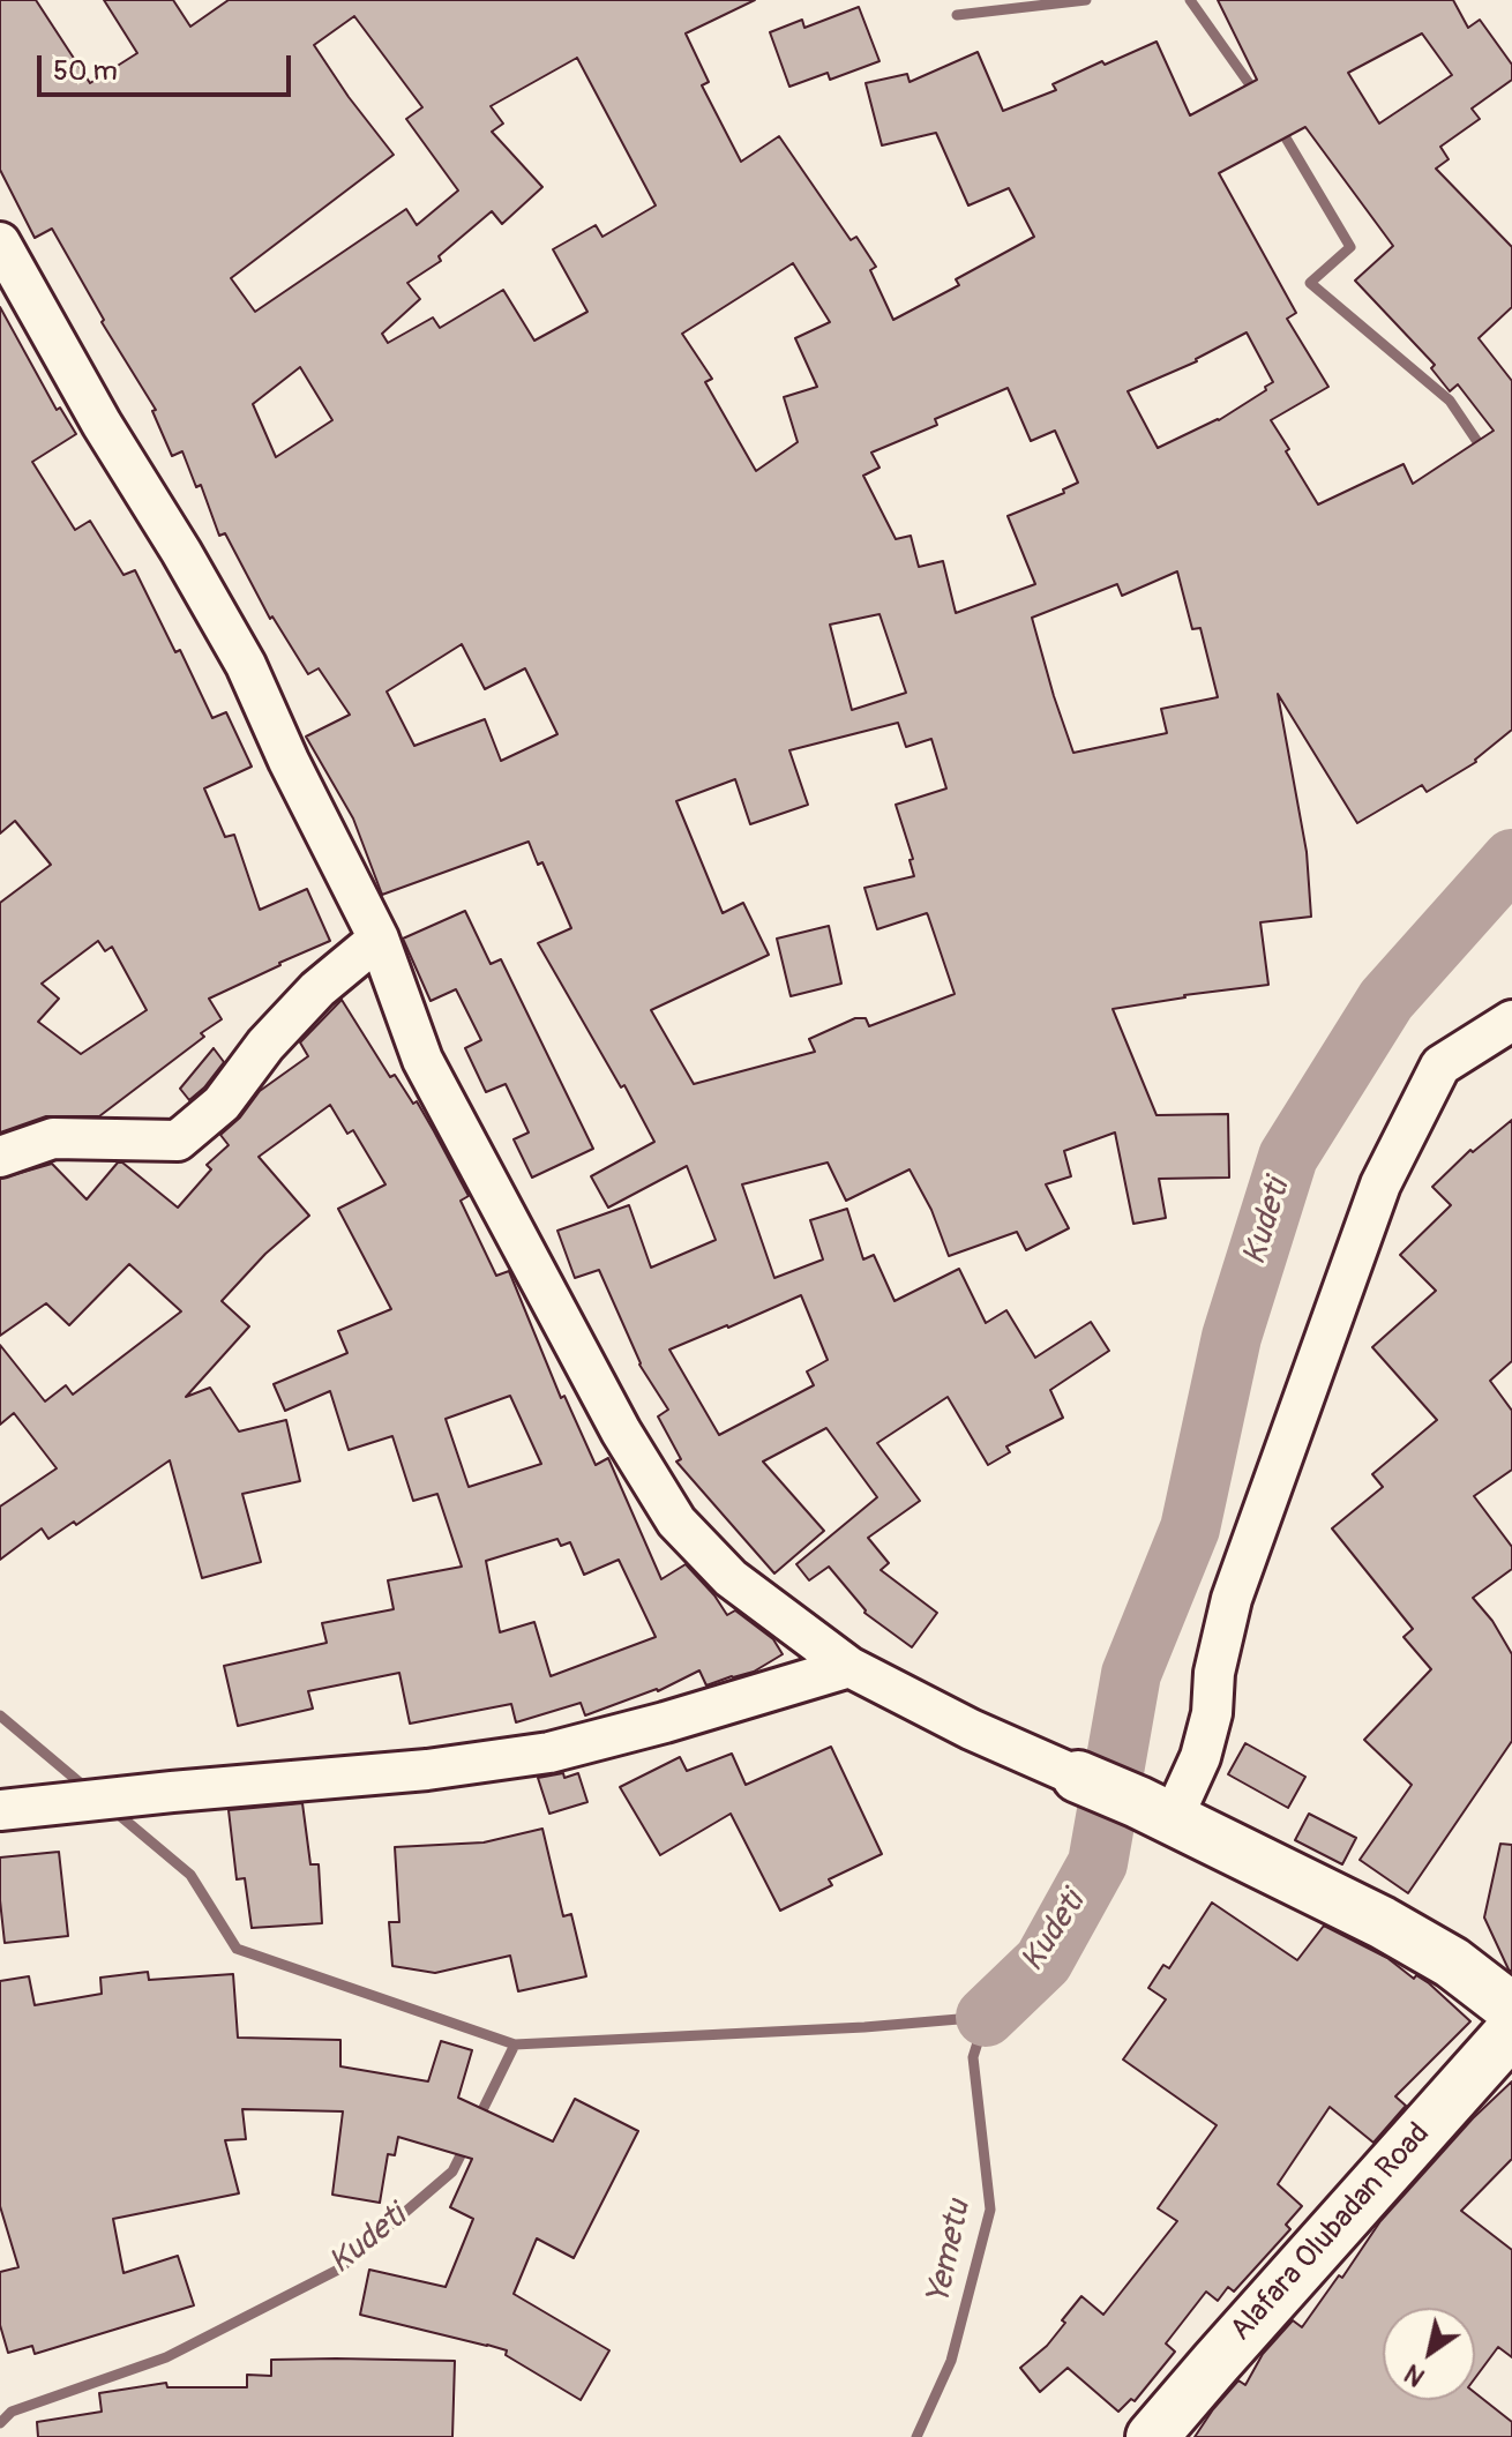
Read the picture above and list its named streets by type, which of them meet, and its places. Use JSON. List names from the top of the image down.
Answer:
{
  "streets": {
    "street": ["Alafara Olubadan Road"]
  },
  "water": ["Kudeti", "Yemetu"],
  "scale_bar": "50 m",
  "north": "bottom left"
}
